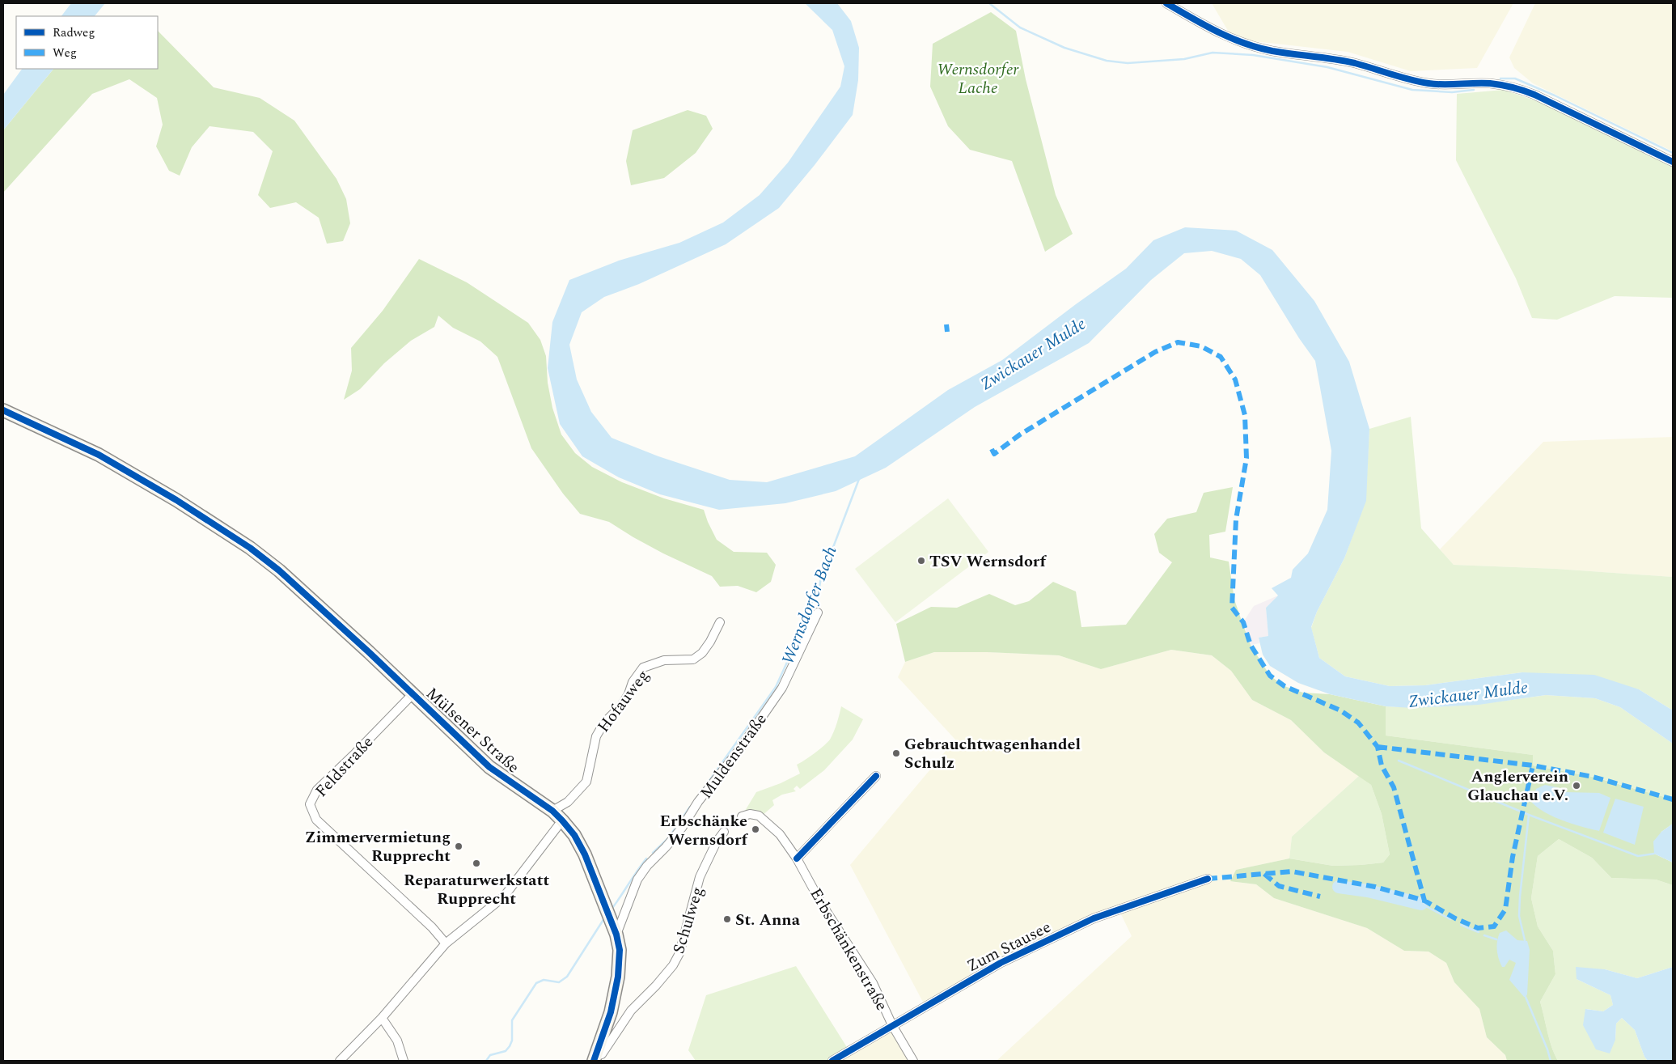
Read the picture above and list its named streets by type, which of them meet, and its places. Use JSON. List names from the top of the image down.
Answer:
{
  "streets": {
    "street": [
      "Hofauweg",
      "Mülsener Straße",
      "Muldenstraße",
      "Feldstraße",
      "Schulweg",
      "Zum Stausee",
      "Erbschänkenstraße"
    ]
  },
  "crossings": [
    ["Hofauweg", "Mülsener Straße"],
    ["Mülsener Straße", "Muldenstraße"],
    ["Mülsener Straße", "Feldstraße"],
    ["Mülsener Straße", "Schulweg"],
    ["Zum Stausee", "Erbschänkenstraße"]
  ],
  "water": ["Zwickauer Mulde", "Wernsdorfer Bach"],
  "parks": ["Wernsdorfer Lache"],
  "places": [
    "TSV Wernsdorf",
    "Gebrauchtwagenhandel Schulz",
    "Anglerverein Glauchau e.V.",
    "Erbschänke Wernsdorf",
    "Zimmervermietung Rupprecht",
    "Reparaturwerkstatt Rupprecht",
    "St. Anna"
  ],
  "legend": ["Radweg", "Weg"]
}
